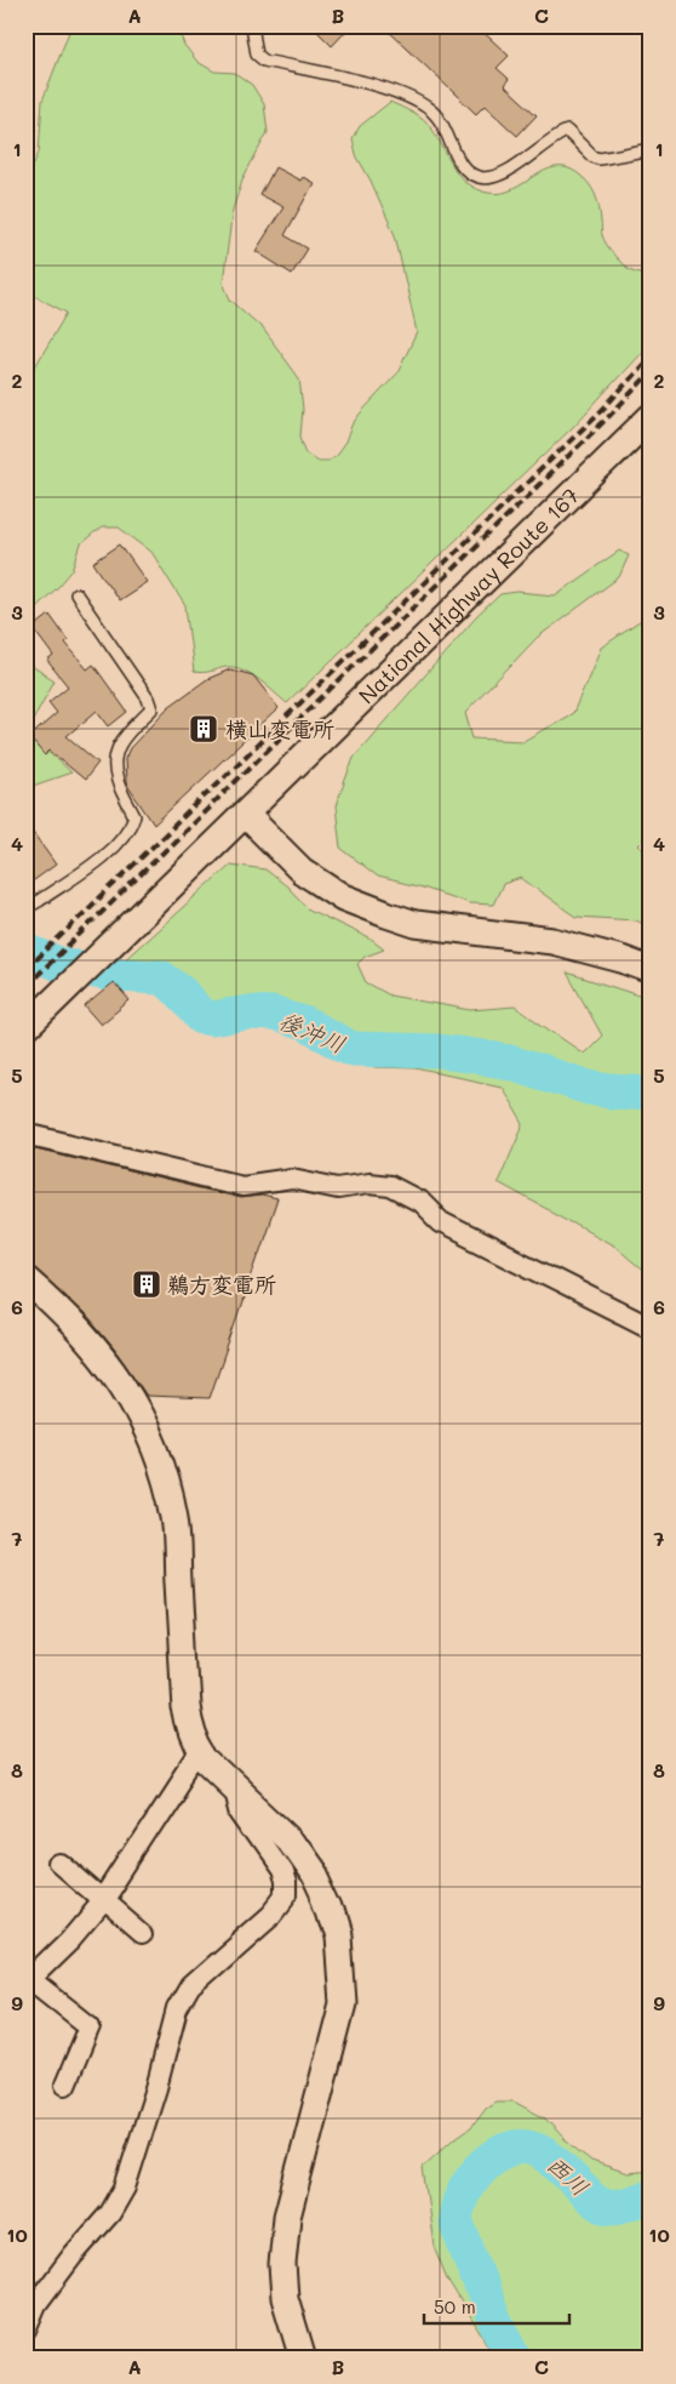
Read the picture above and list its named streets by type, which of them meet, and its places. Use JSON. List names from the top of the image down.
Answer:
{
  "streets": {
    "street": ["National Highway Route 167"]
  },
  "water": ["後沖川", "西川"],
  "places": {
    "building": ["横山変電所", "鵜方変電所"]
  },
  "scale_bar": "50 m",
  "grid": {
    "columns": ["A", "B", "C"],
    "rows": [
      "1",
      "2",
      "3",
      "4",
      "5",
      "6",
      "7",
      "8",
      "9",
      "10"
    ]
  }
}
